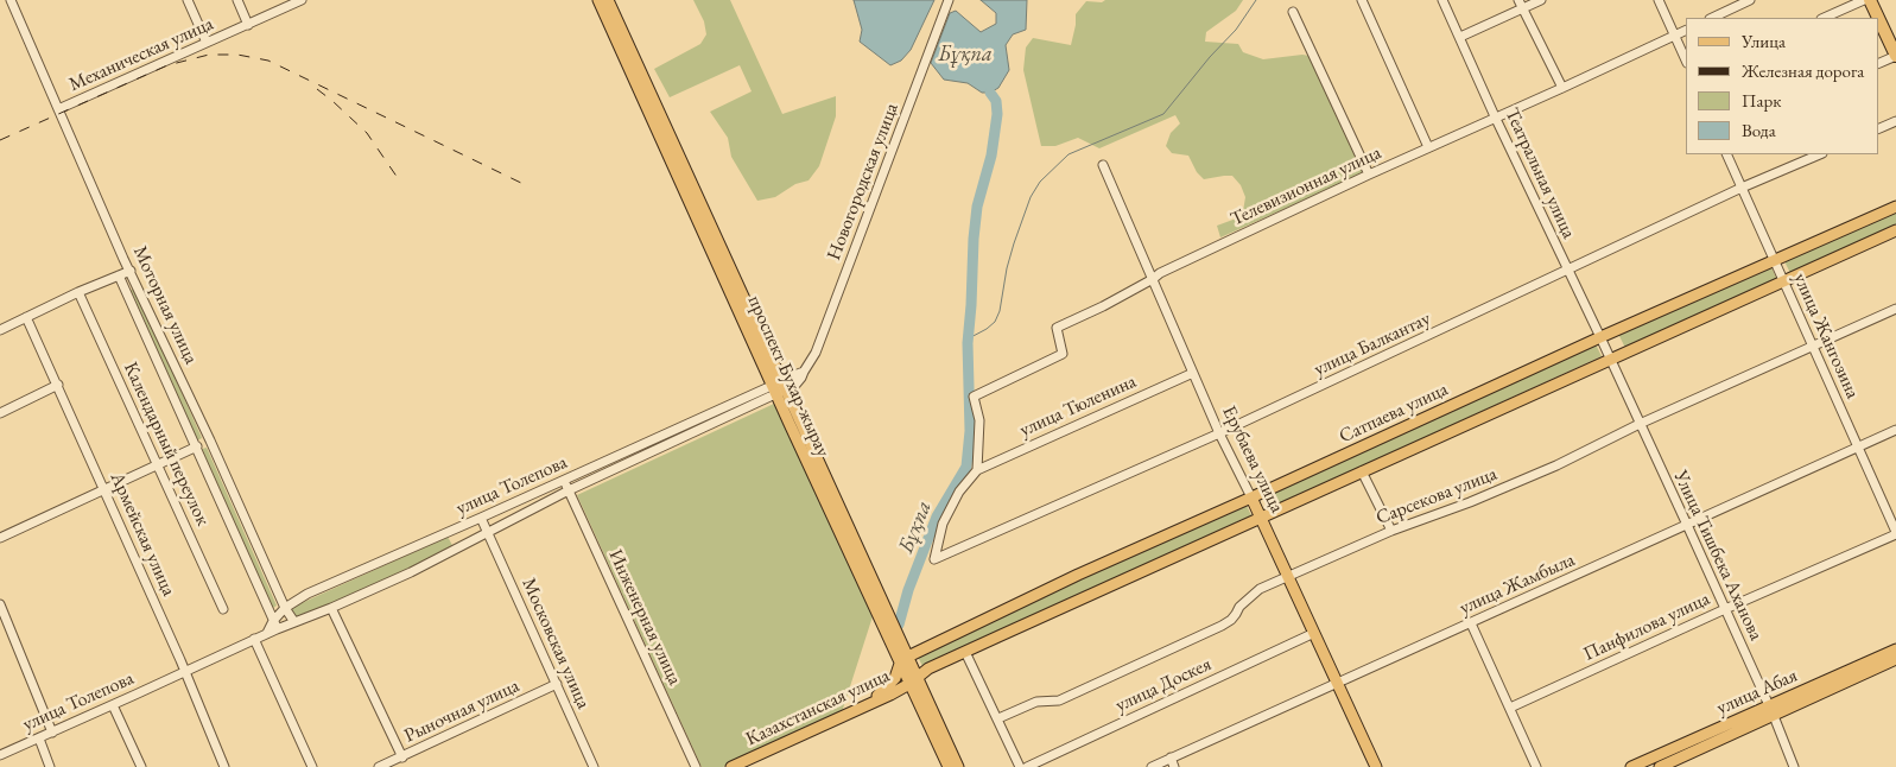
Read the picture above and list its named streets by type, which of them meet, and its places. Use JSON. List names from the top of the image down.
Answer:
{
  "streets": {
    "main road": [
      "проспект Бухар-жырау",
      "Сатпаева улица",
      "Ерубаева улица",
      "улица Абая",
      "Казахстанская улица"
    ],
    "street": [
      "Механическая улица",
      "Театральная улица",
      "Новогородская улица",
      "Телевизионная улица",
      "Моторная улица",
      "улица Жангозина",
      "улица Балкантау",
      "улица Тюленина",
      "Календарный переулок",
      "улица Толепова",
      "Сарсекова улица",
      "Армейская улица",
      "Улица Тишбека Аханова",
      "улица Жамбыла",
      "Инженерная улица",
      "Панфилова улица",
      "Московская улица",
      "улица Доскея",
      "Рыночная улица"
    ]
  },
  "crossings": [
    ["Механическая улица", "Моторная улица"],
    ["Театральная улица", "Телевизионная улица"],
    ["Театральная улица", "улица Балкантау"],
    ["Театральная улица", "Сатпаева улица"],
    ["Театральная улица", "Улица Тишбека Аханова"],
    ["Новогородская улица", "проспект Бухар-жырау"],
    ["Новогородская улица", "улица Толепова"],
    ["Телевизионная улица", "улица Балкантау"],
    ["Телевизионная улица", "улица Тюленина"],
    ["Телевизионная улица", "Ерубаева улица"],
    ["Моторная улица", "улица Толепова"],
    ["улица Жангозина", "улица Балкантау"],
    ["улица Жангозина", "Сатпаева улица"],
    ["улица Жангозина", "Сарсекова улица"],
    ["улица Жангозина", "улица Жамбыла"],
    ["улица Жангозина", "Панфилова улица"],
    ["улица Балкантау", "улица Тюленина"],
    ["улица Балкантау", "Ерубаева улица"],
    ["проспект Бухар-жырау", "Сатпаева улица"],
    ["проспект Бухар-жырау", "улица Толепова"],
    ["проспект Бухар-жырау", "Казахстанская улица"],
    ["улица Тюленина", "Ерубаева улица"],
    ["Сатпаева улица", "Ерубаева улица"],
    ["Сатпаева улица", "Улица Тишбека Аханова"],
    ["Сатпаева улица", "Казахстанская улица"],
    ["Ерубаева улица", "Сарсекова улица"],
    ["Ерубаева улица", "улица Жамбыла"],
    ["Ерубаева улица", "улица Доскея"],
    ["улица Толепова", "Армейская улица"],
    ["улица Толепова", "Инженерная улица"],
    ["улица Толепова", "Московская улица"],
    ["Сарсекова улица", "Улица Тишбека Аханова"],
    ["Улица Тишбека Аханова", "улица Жамбыла"],
    ["Улица Тишбека Аханова", "Панфилова улица"],
    ["Улица Тишбека Аханова", "улица Абая"],
    ["Московская улица", "Рыночная улица"]
  ],
  "water": ["Бұқпа"],
  "legend": [
    "Улица",
    "Железная дорога",
    "Парк",
    "Вода"
  ]
}
